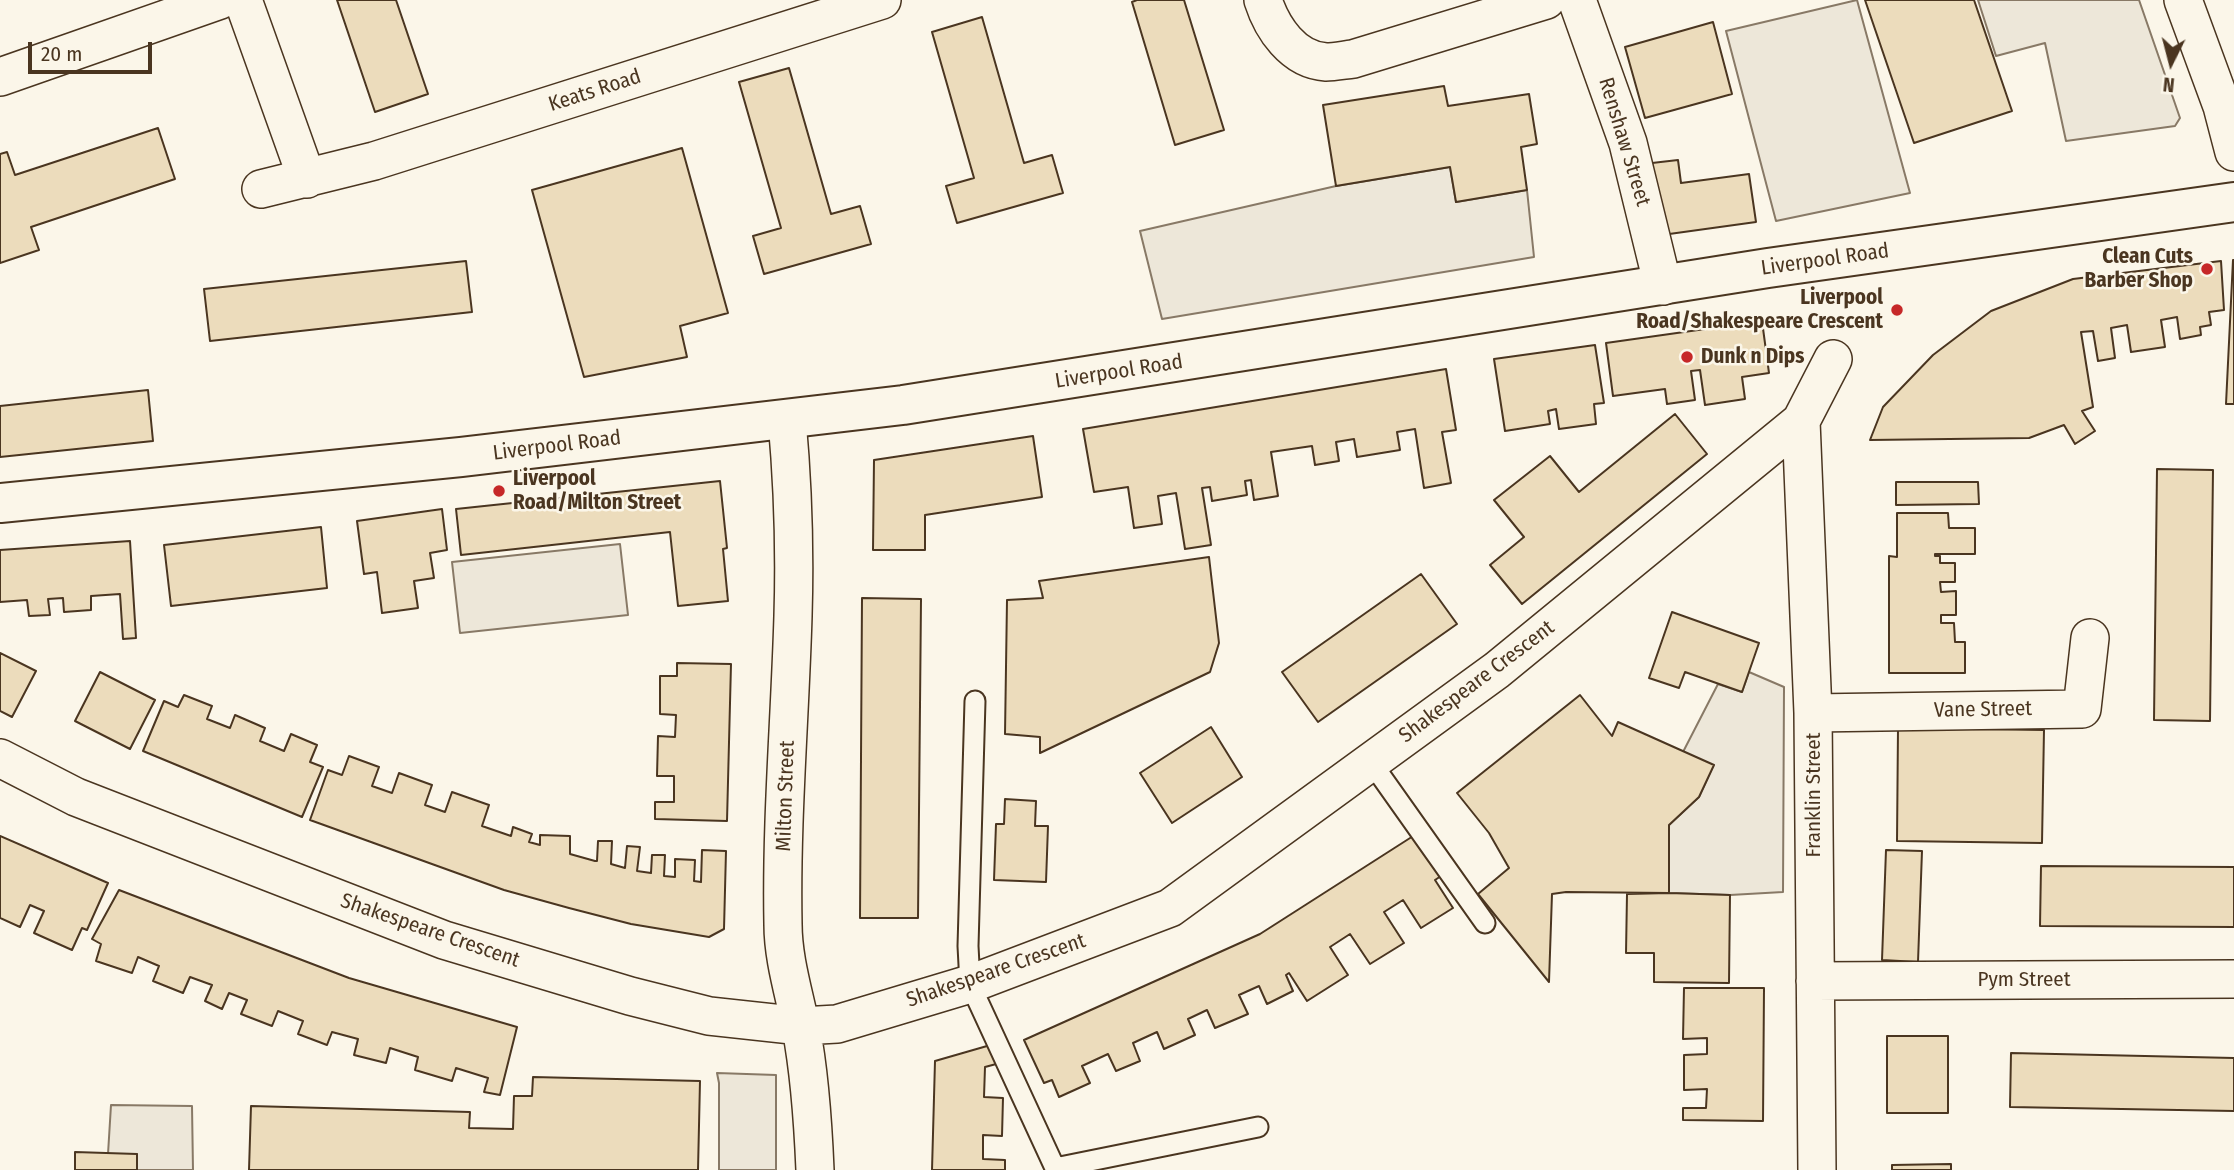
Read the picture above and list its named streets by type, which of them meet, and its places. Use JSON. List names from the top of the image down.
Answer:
{
  "streets": {
    "main road": ["Liverpool Road"],
    "street": [
      "Keats Road",
      "Renshaw Street",
      "Shakespeare Crescent",
      "Vane Street",
      "Franklin Street",
      "Milton Street",
      "Pym Street"
    ]
  },
  "crossings": [
    ["Renshaw Street", "Liverpool Road"],
    ["Liverpool Road", "Milton Street"],
    ["Shakespeare Crescent", "Franklin Street"],
    ["Shakespeare Crescent", "Milton Street"],
    ["Vane Street", "Franklin Street"],
    ["Franklin Street", "Pym Street"]
  ],
  "places": [
    "Clean Cuts Barber Shop",
    "Liverpool Road/Shakespeare Crescent",
    "Dunk n Dips",
    "Liverpool Road/Milton Street"
  ],
  "scale_bar": "20 m",
  "north": "bottom"
}
